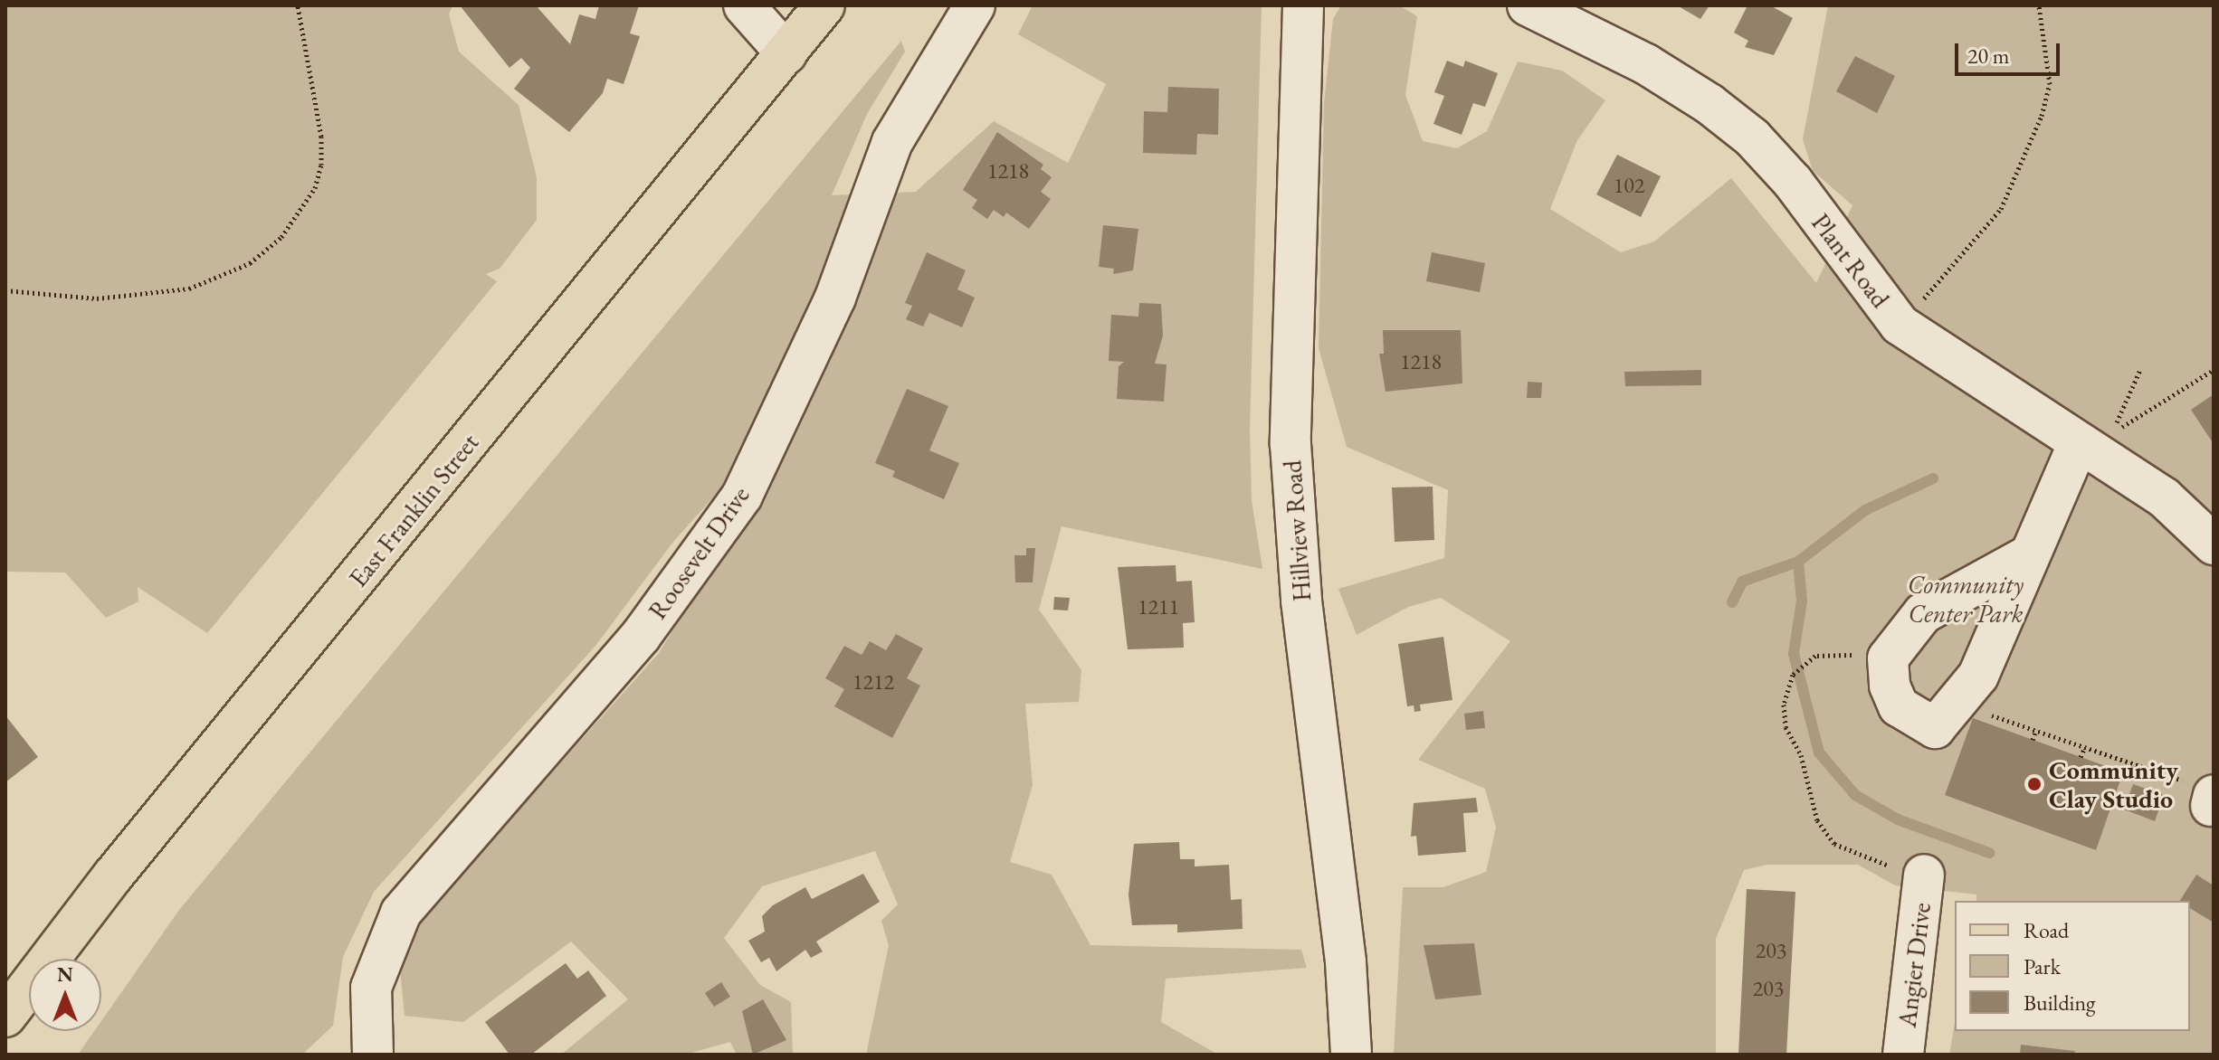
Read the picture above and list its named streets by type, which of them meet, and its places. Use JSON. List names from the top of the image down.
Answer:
{
  "streets": {
    "main road": ["East Franklin Street"],
    "street": [
      "Plant Road",
      "Hillview Road",
      "Roosevelt Drive",
      "Angier Drive"
    ]
  },
  "parks": ["Community Center Park"],
  "places": ["Community Clay Studio"],
  "house_numbers": [
    "1218",
    "102",
    "1218",
    "1211",
    "1212",
    "203",
    "203"
  ],
  "legend": ["Road", "Park", "Building"],
  "scale_bar": "20 m",
  "north": "top"
}
